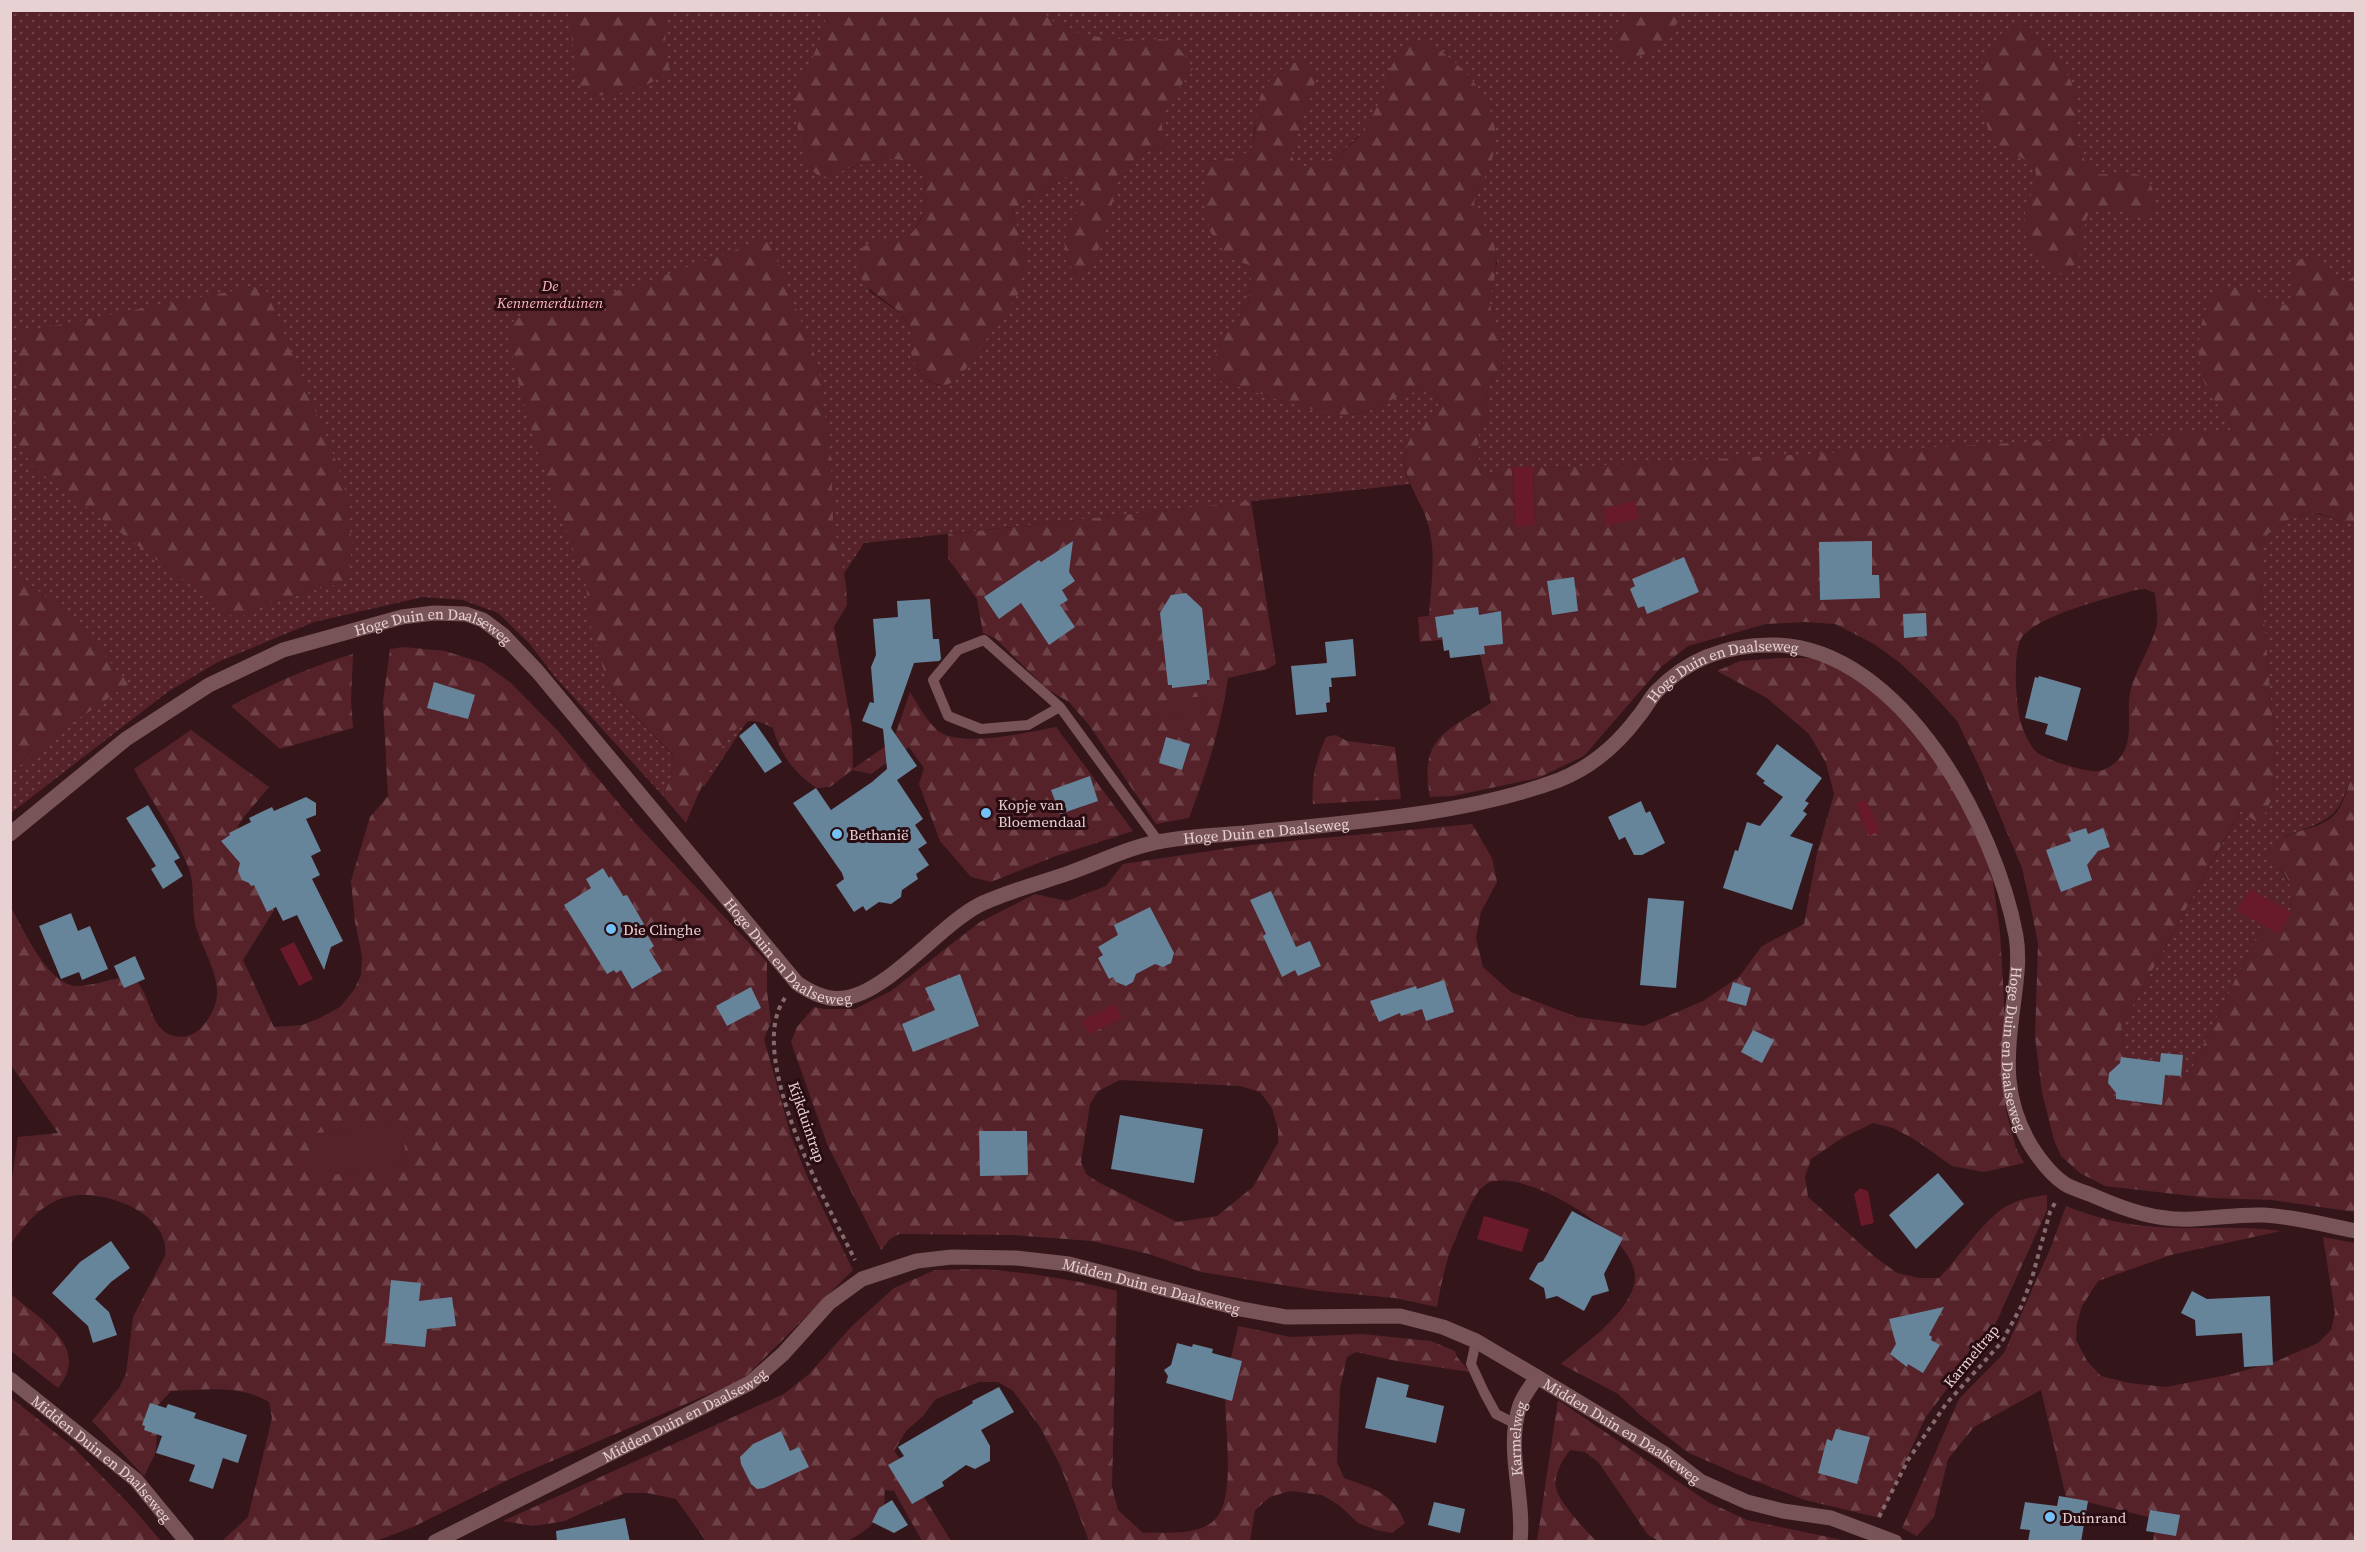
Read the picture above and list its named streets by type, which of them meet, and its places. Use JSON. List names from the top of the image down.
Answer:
{
  "streets": {
    "street": ["Hoge Duin en Daalseweg", "Midden Duin en Daalseweg", "Karmelweg"],
    "path": ["Kijkduintrap", "Karmeltrap"]
  },
  "crossings": [
    ["Hoge Duin en Daalseweg", "Kijkduintrap"],
    ["Hoge Duin en Daalseweg", "Karmeltrap"],
    ["Midden Duin en Daalseweg", "Karmeltrap"],
    ["Midden Duin en Daalseweg", "Karmelweg"]
  ],
  "parks": ["De Kennemerduinen"],
  "places": [
    "Kopje van Bloemendaal",
    "Bethanië",
    "Die Clinghe",
    "Duinrand"
  ]
}
